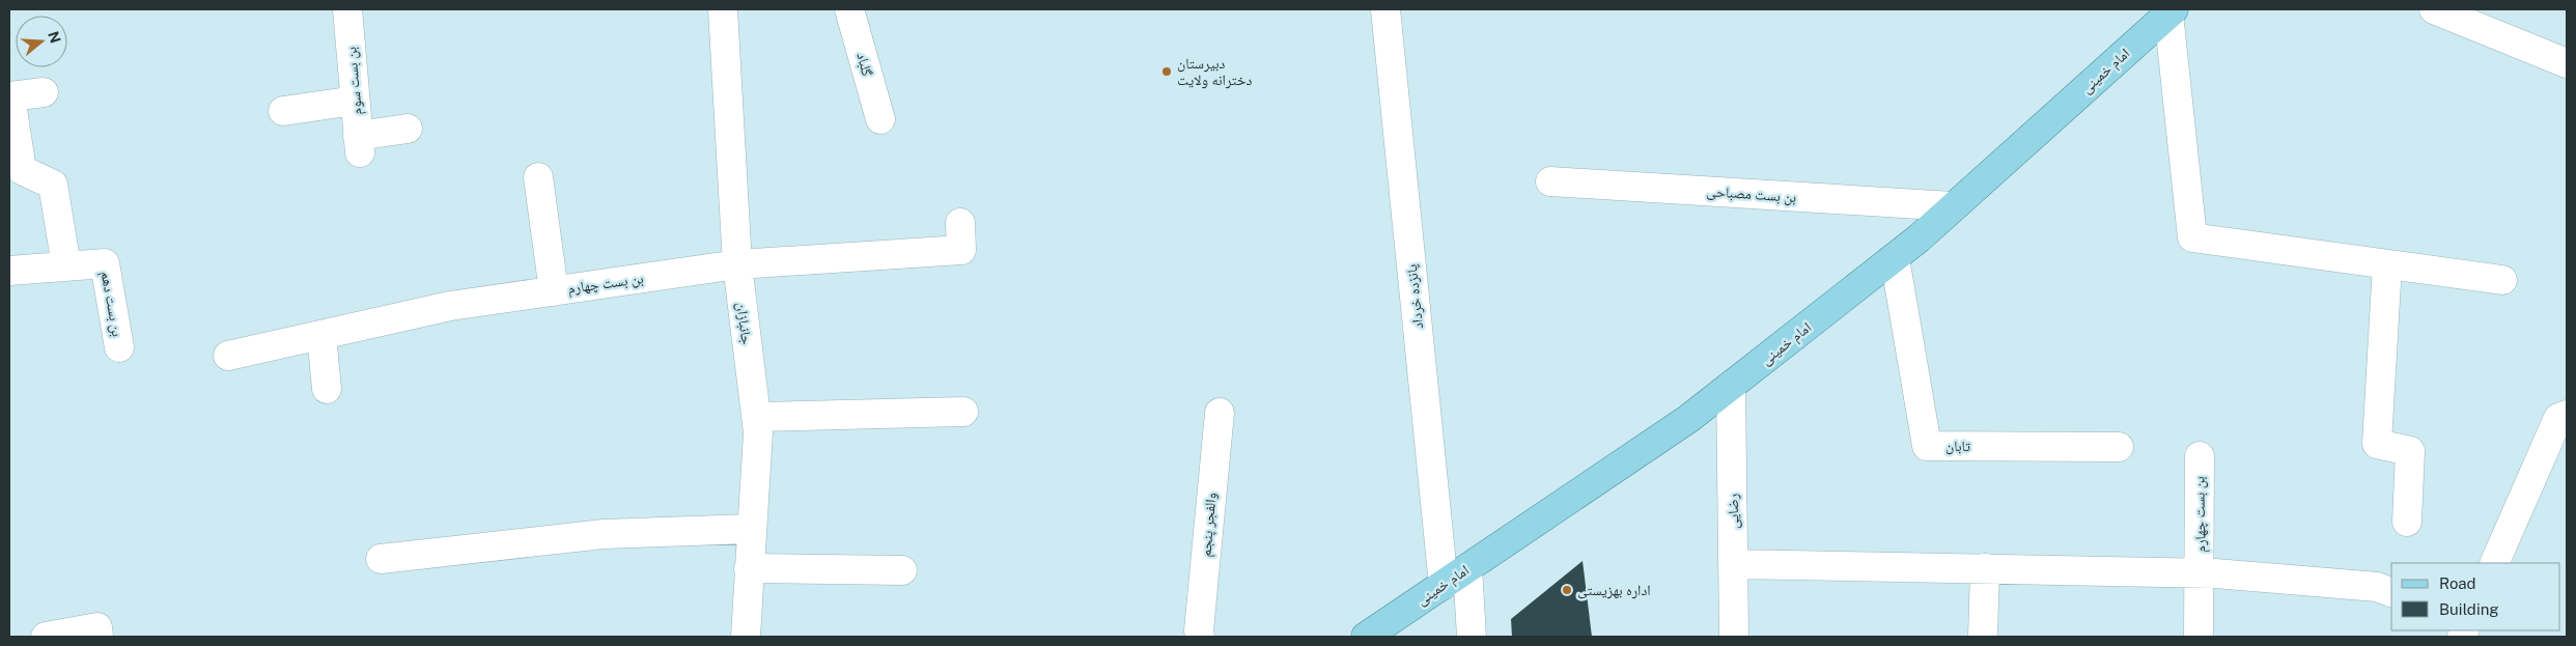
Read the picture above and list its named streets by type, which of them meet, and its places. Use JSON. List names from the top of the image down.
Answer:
{
  "streets": {
    "main road": ["امام خمینی"],
    "street": [
      "گلباد",
      "بن بست سوم",
      "بن بست مصباحی",
      "بن بست چهارم",
      "پانزده خرداد",
      "بن بست دهم",
      "جانبازان",
      "تابان",
      "رضایی",
      "والفجر پنجم"
    ]
  },
  "crossings": [
    ["امام خمینی", "بن بست مصباحی"],
    ["امام خمینی", "پانزده خرداد"],
    ["امام خمینی", "تابان"],
    ["امام خمینی", "رضایی"],
    ["بن بست چهارم", "جانبازان"]
  ],
  "places": ["دبیرستان دخترانه ولایت", "اداره بهزیستی"],
  "legend": ["Road", "Building"],
  "north": "right"
}
